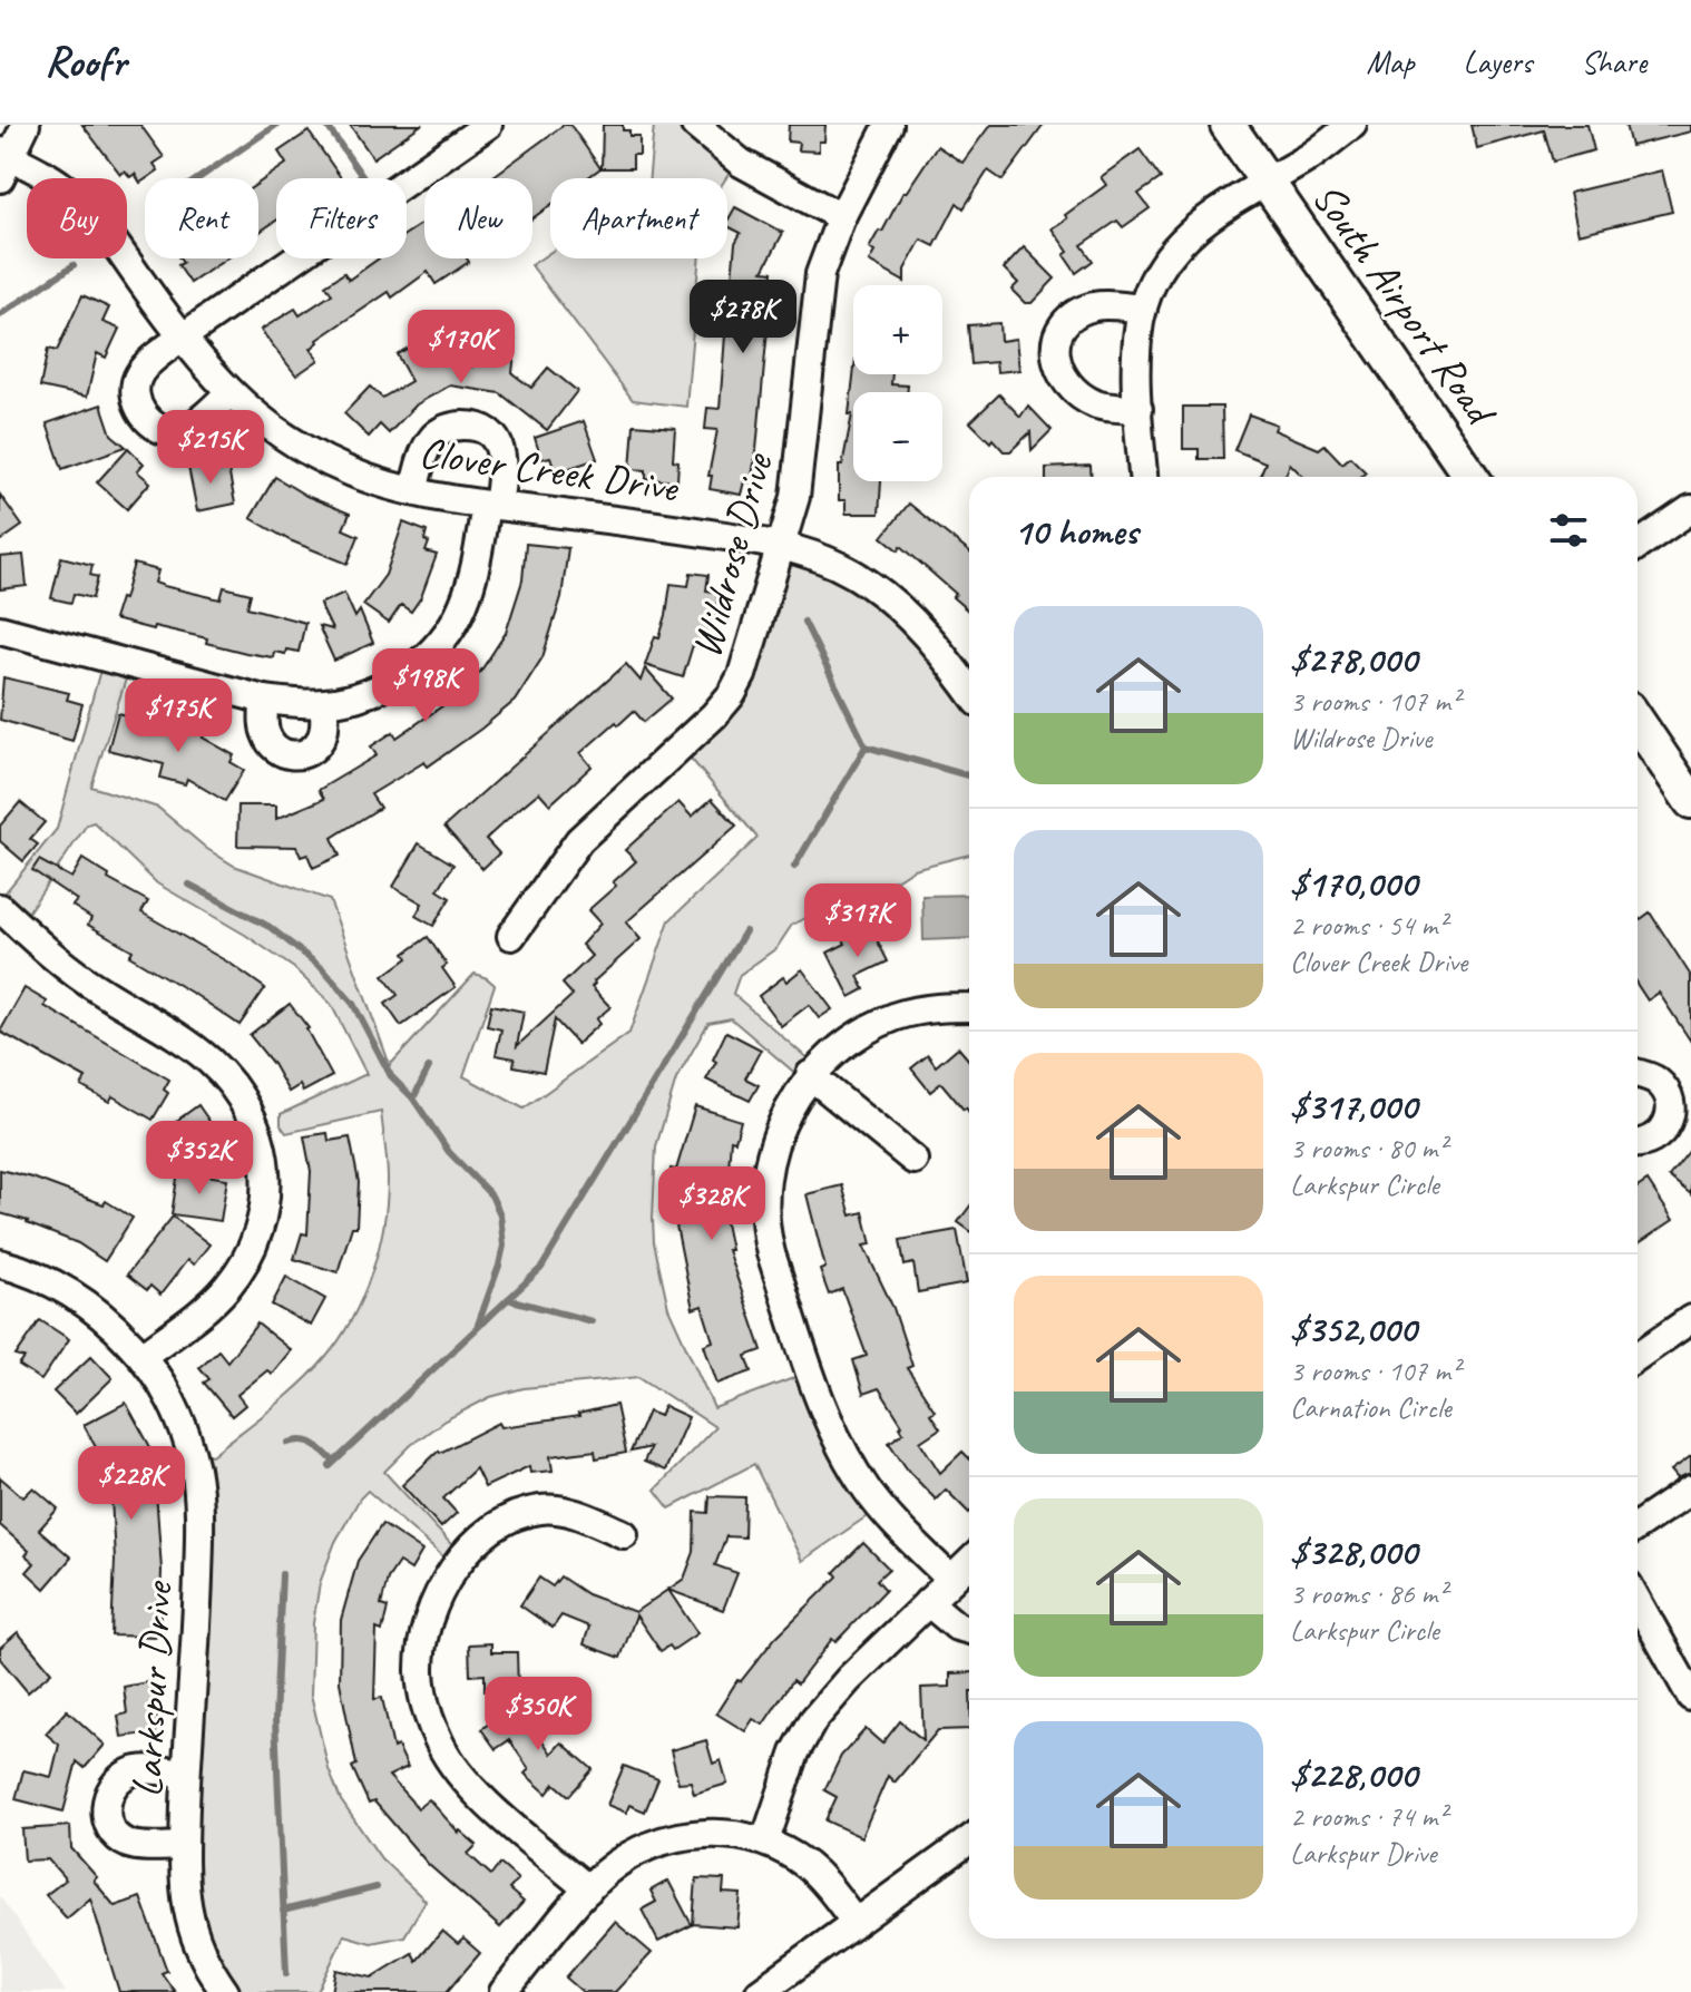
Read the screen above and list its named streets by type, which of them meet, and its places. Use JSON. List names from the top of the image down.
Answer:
{
  "streets": {
    "main road": ["South Airport Road"],
    "street": ["Clover Creek Drive", "Wildrose Drive", "Larkspur Drive"]
  },
  "crossings": [
    ["Clover Creek Drive", "Wildrose Drive"]
  ],
  "page": {
    "header": "Roofr",
    "nav": ["Map", "Layers", "Share"],
    "chip": [
      "Buy",
      "Rent",
      "Filters",
      "New",
      "Apartment"
    ],
    "price": [
      "$278K",
      "$170K",
      "$215K",
      "$198K",
      "$175K",
      "$317K",
      "$352K",
      "$328K",
      "$228K",
      "$350K"
    ],
    "map_buttons": ["+", "−"],
    "heading": "10 homes",
    "list": [
      {
        "name": "$278,000",
        "note": "3 rooms · 107 m² · Wildrose Drive"
      },
      {
        "name": "$170,000",
        "note": "2 rooms · 54 m² · Clover Creek Drive"
      },
      {
        "name": "$317,000",
        "note": "3 rooms · 80 m² · Larkspur Circle"
      },
      {
        "name": "$352,000",
        "note": "3 rooms · 107 m² · Carnation Circle"
      },
      {
        "name": "$328,000",
        "note": "3 rooms · 86 m² · Larkspur Circle"
      },
      {
        "name": "$228,000",
        "note": "2 rooms · 74 m² · Larkspur Drive"
      }
    ]
  }
}
